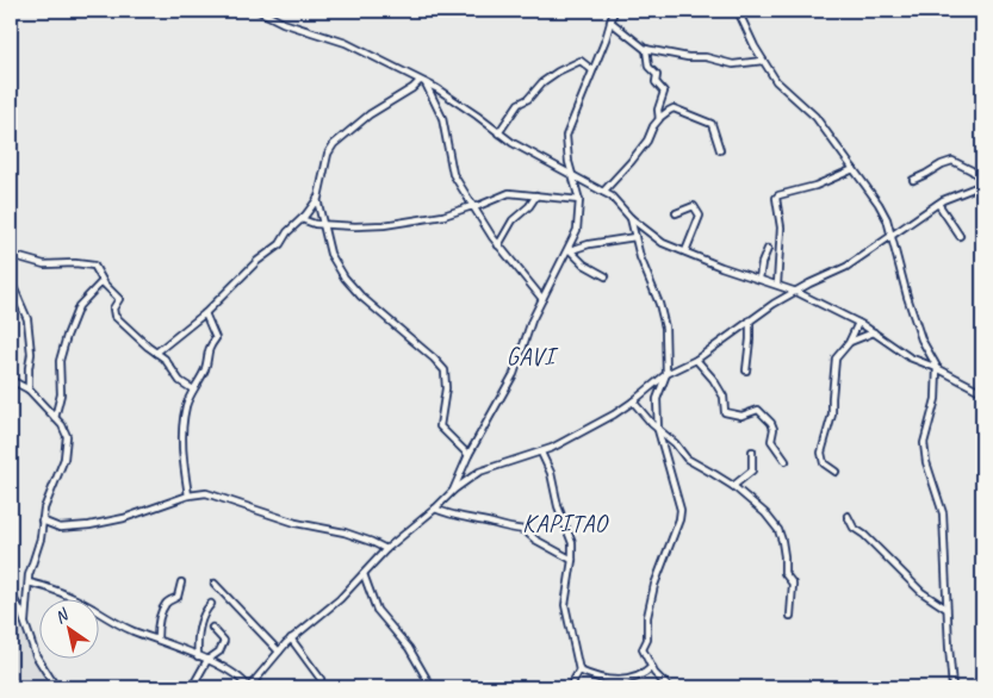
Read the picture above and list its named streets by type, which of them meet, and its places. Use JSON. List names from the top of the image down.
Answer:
{
  "districts": ["GAVI", "KAPITAO"],
  "north": "top left"
}
